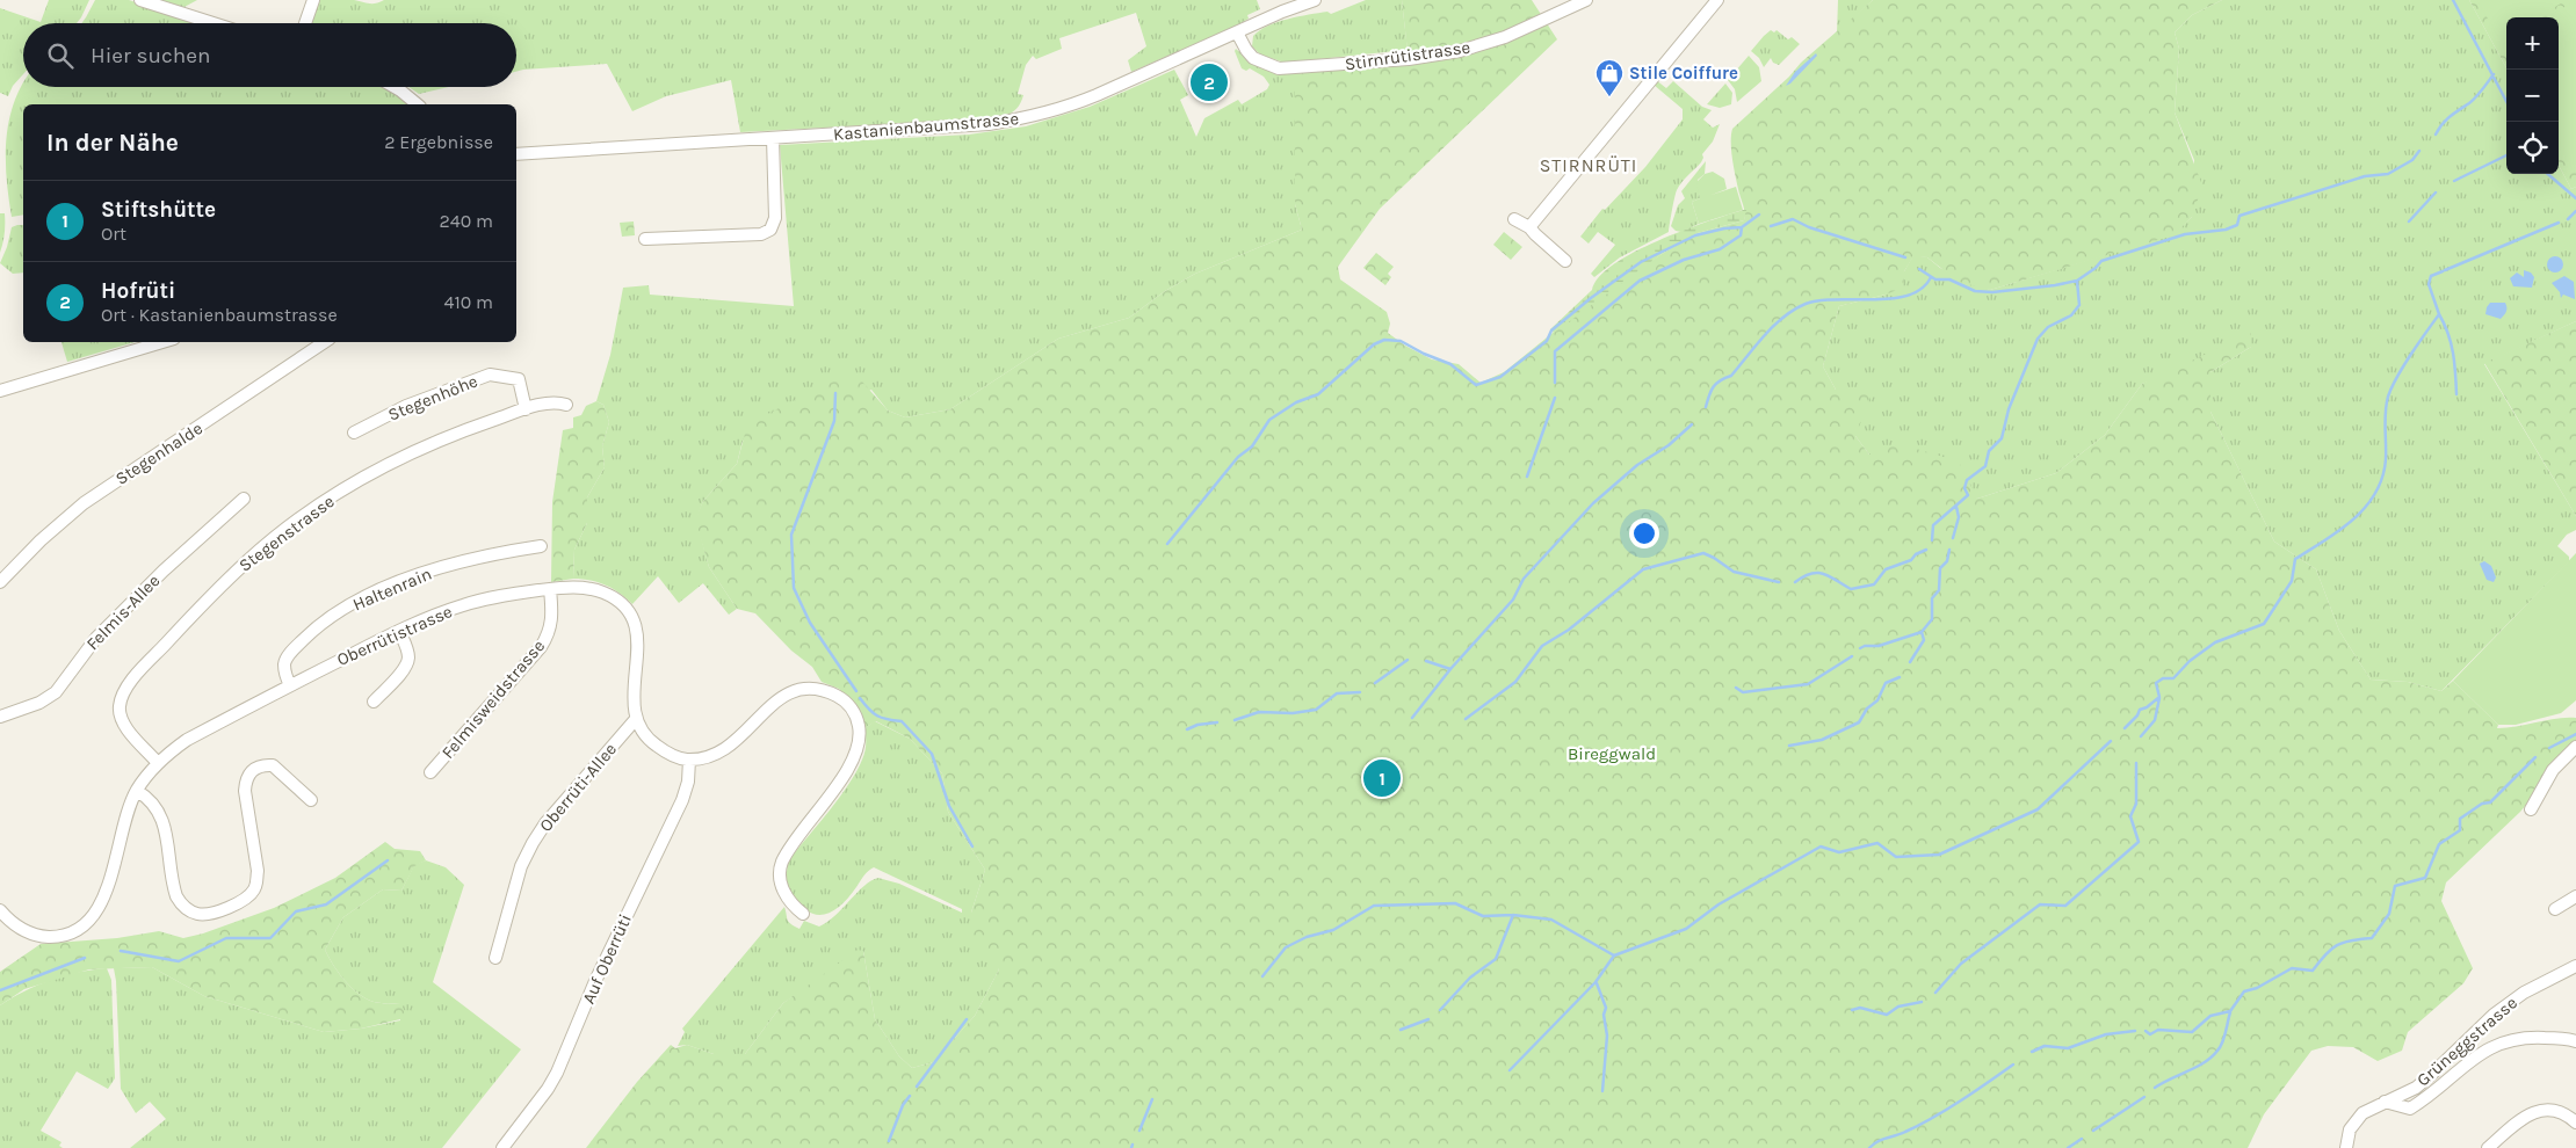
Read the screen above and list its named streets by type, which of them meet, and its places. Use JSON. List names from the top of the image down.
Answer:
{
  "streets": {
    "street": [
      "Stirnrütistrasse",
      "Kastanienbaumstrasse",
      "Stegenhöhe",
      "Stegenhalde",
      "Stegenstrasse",
      "Haltenrain",
      "Felmis-Allee",
      "Oberrütistrasse",
      "Felmisweidstrasse",
      "Oberrüti-Allee",
      "Auf Oberrüti",
      "Grüneggstrasse"
    ]
  },
  "crossings": [
    ["Stirnrütistrasse", "Kastanienbaumstrasse"],
    ["Stegenhöhe", "Stegenstrasse"],
    ["Stegenstrasse", "Oberrütistrasse"],
    ["Haltenrain", "Oberrütistrasse"],
    ["Oberrütistrasse", "Felmisweidstrasse"],
    ["Oberrütistrasse", "Oberrüti-Allee"],
    ["Oberrütistrasse", "Auf Oberrüti"]
  ],
  "districts": ["STIRNRÜTI"],
  "parks": ["Bireggwald"],
  "places": {
    "shop": ["Stile Coiffure"]
  },
  "page": {
    "map_buttons": ["+", "−"],
    "search": "Hier suchen",
    "pins": ["2", "1"],
    "heading": ["In der Nähe", "2 Ergebnisse"],
    "list": [
      {
        "mark": "1",
        "name": "Stiftshütte",
        "note": "Ort",
        "value": "240 m"
      },
      {
        "mark": "2",
        "name": "Hofrüti",
        "note": "Ort · Kastanienbaumstrasse",
        "value": "410 m"
      }
    ]
  }
}
